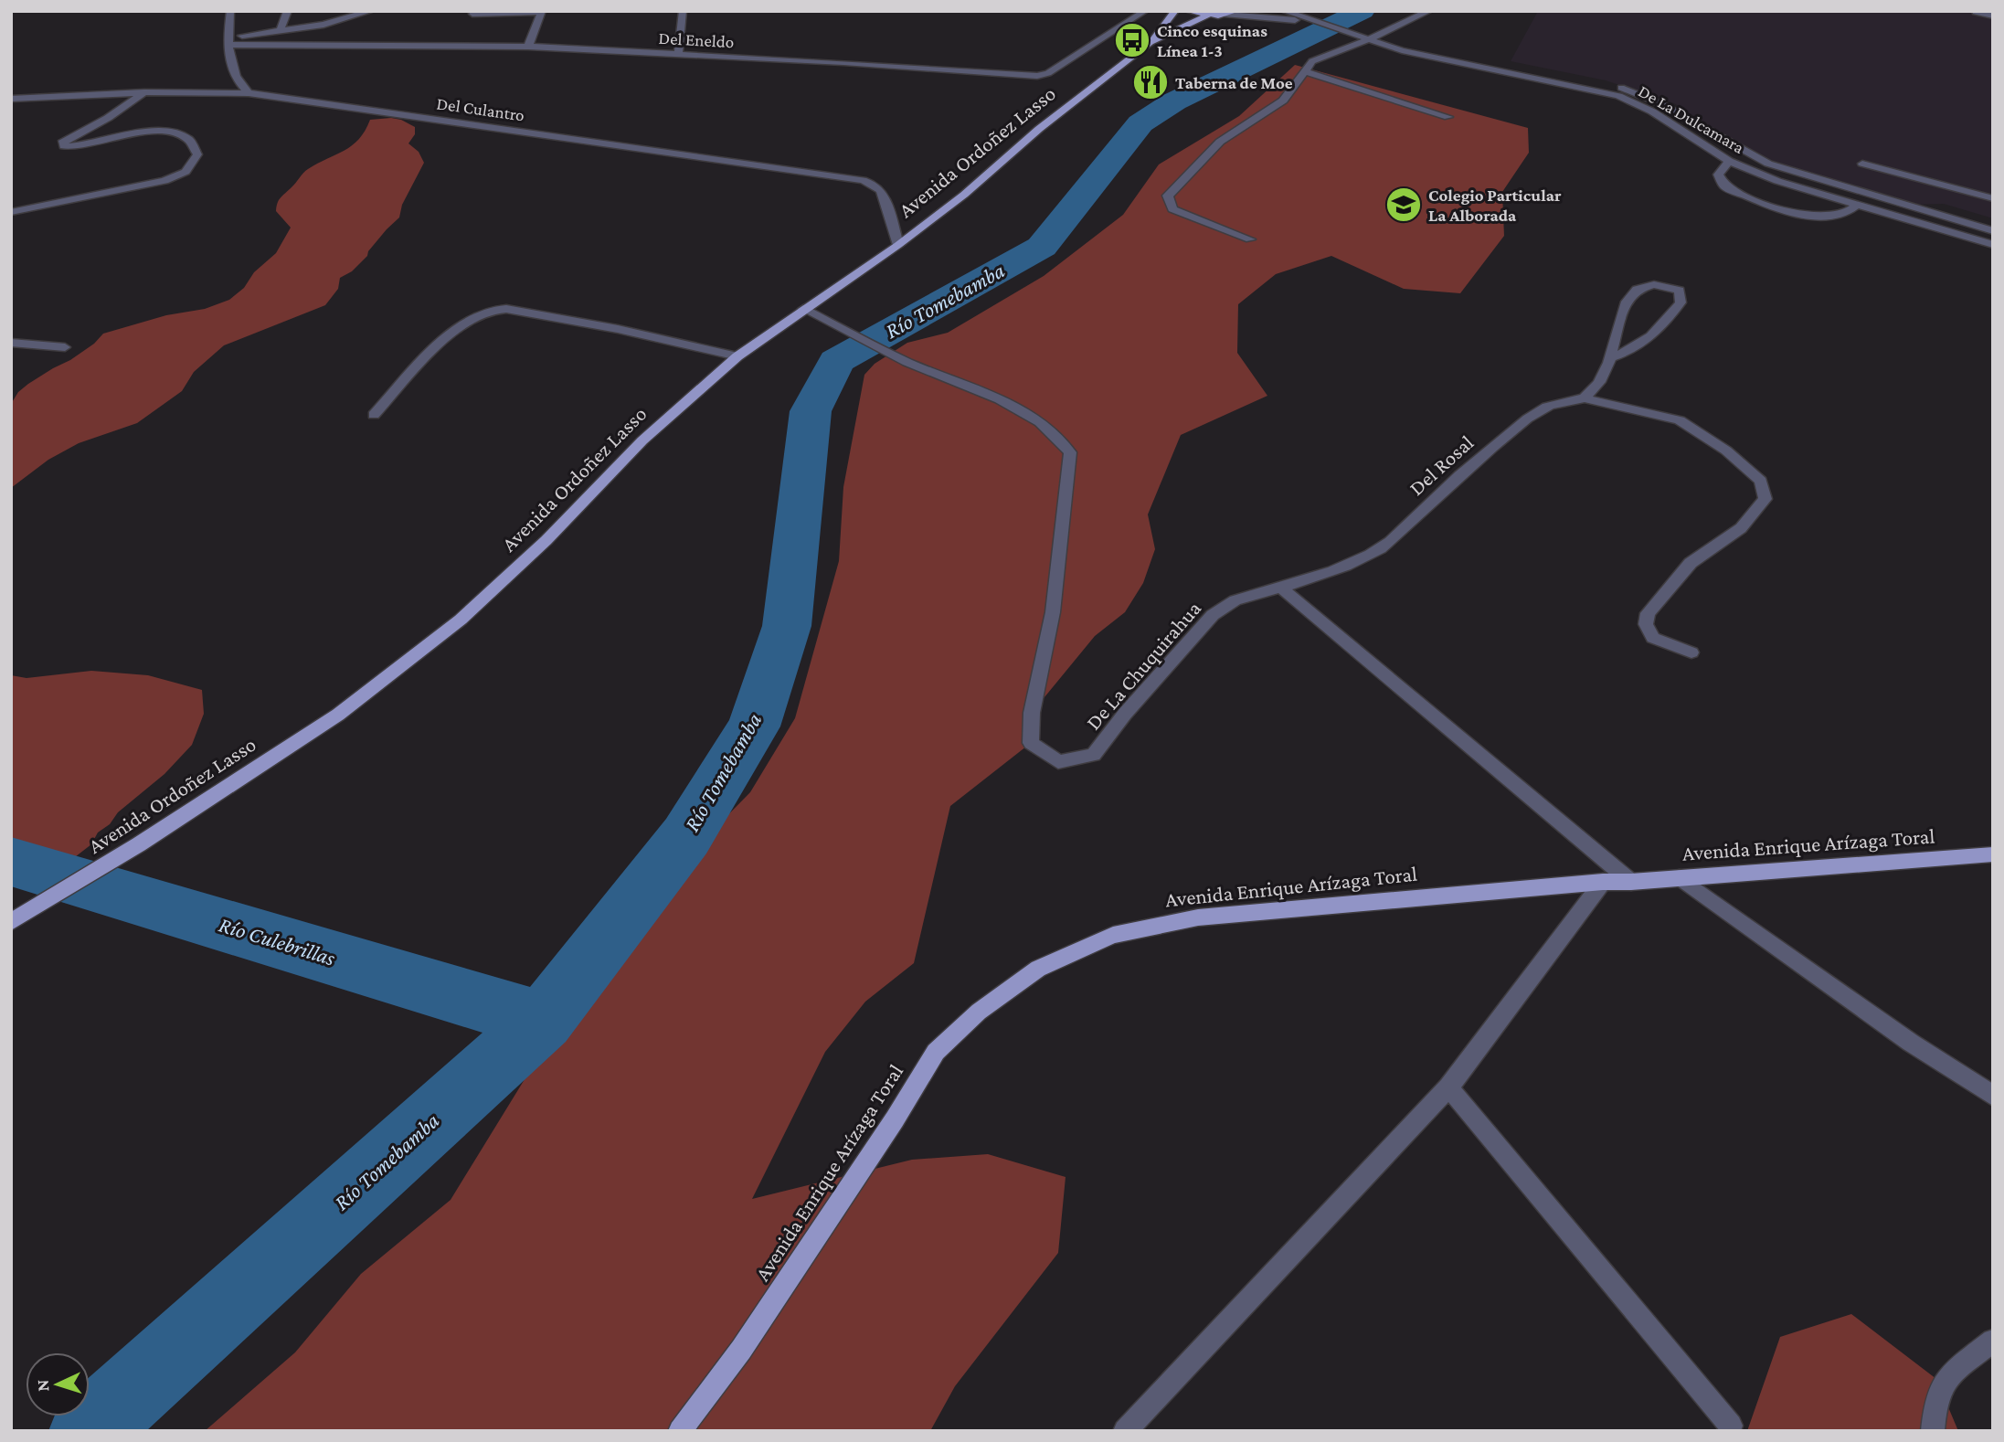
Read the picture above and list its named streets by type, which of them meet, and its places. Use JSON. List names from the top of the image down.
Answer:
{
  "streets": {
    "main road": ["Avenida Ordoñez Lasso", "Avenida Enrique Arízaga Toral"],
    "street": [
      "Del Eneldo",
      "Del Culantro",
      "De La Dulcamara",
      "Del Rosal",
      "De La Chuquirahua"
    ]
  },
  "crossings": [
    ["Del Culantro", "Avenida Ordoñez Lasso"],
    ["Avenida Ordoñez Lasso", "De La Chuquirahua"],
    ["Del Rosal", "De La Chuquirahua"]
  ],
  "water": ["Río Tomebamba", "Río Culebrillas"],
  "places": {
    "bus stop": ["Cinco esquinas Línea 1-3"],
    "restaurant": ["Taberna de Moe"],
    "school or university": ["Colegio Particular La Alborada"]
  },
  "north": "left"
}
